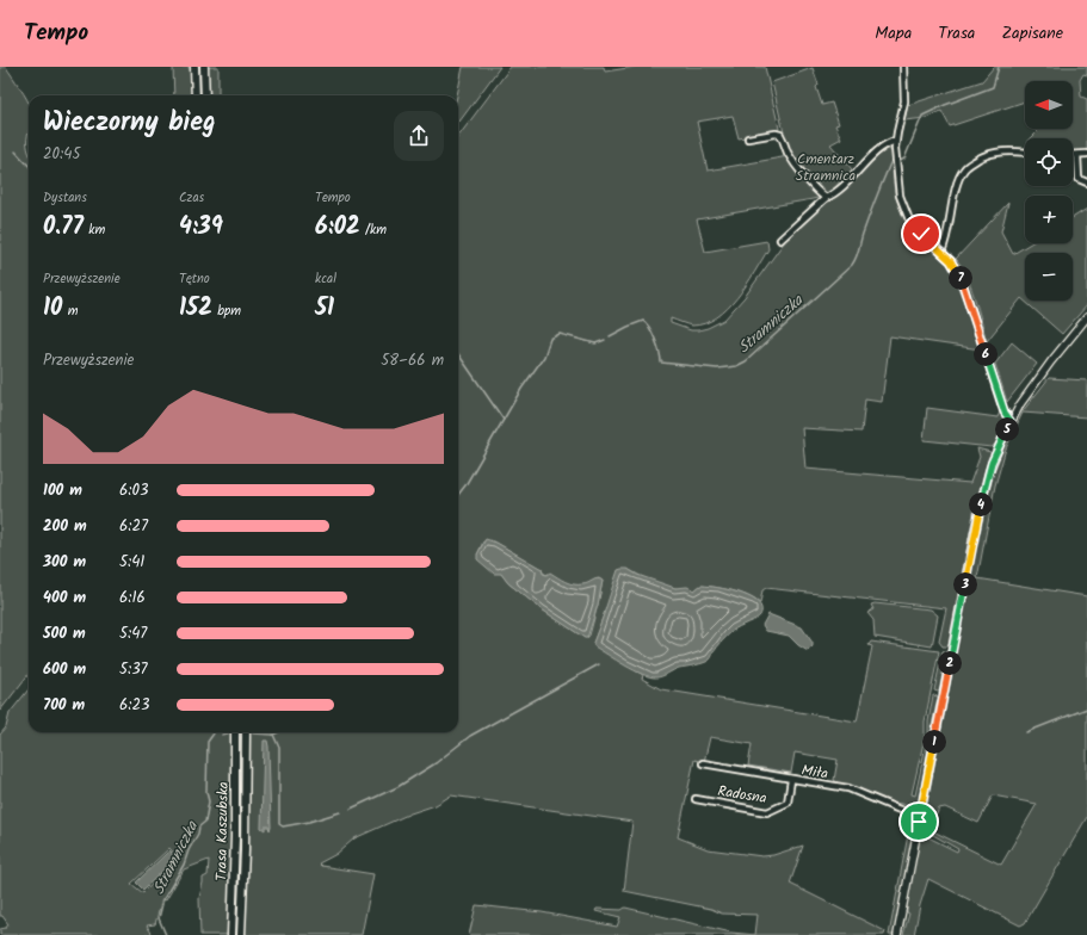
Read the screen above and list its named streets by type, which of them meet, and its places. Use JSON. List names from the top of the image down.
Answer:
{
  "streets": {
    "highway": ["Trasa Kaszubska"],
    "street": ["Miła", "Radosna"]
  },
  "crossings": [
    ["Miła", "Radosna"]
  ],
  "water": ["Stramniczka"],
  "parks": ["Cmentarz Stramnica"],
  "north": "left",
  "page": {
    "header": "Tempo",
    "nav": ["Mapa", "Trasa", "Zapisane"],
    "map_buttons": ["+", "−"],
    "heading": ["Wieczorny bieg", "20:45"],
    "stats": [
      ["Dystans", "0.77 km"],
      ["Czas", "4:39"],
      ["Tempo", "6:02 /km"],
      ["Przewyższenie", "10 m"],
      ["Tętno", "152 bpm"],
      ["kcal", "51"]
    ],
    "pins": [
      "7",
      "6",
      "5",
      "4",
      "3",
      "2",
      "1"
    ],
    "chart": ["Przewyższenie", "58–66 m"],
    "list": [
      {
        "name": "100 m",
        "note": "6:03"
      },
      {
        "name": "200 m",
        "note": "6:27"
      },
      {
        "name": "300 m",
        "note": "5:41"
      },
      {
        "name": "400 m",
        "note": "6:16"
      },
      {
        "name": "500 m",
        "note": "5:47"
      },
      {
        "name": "600 m",
        "note": "5:37"
      },
      {
        "name": "700 m",
        "note": "6:23"
      }
    ]
  }
}
